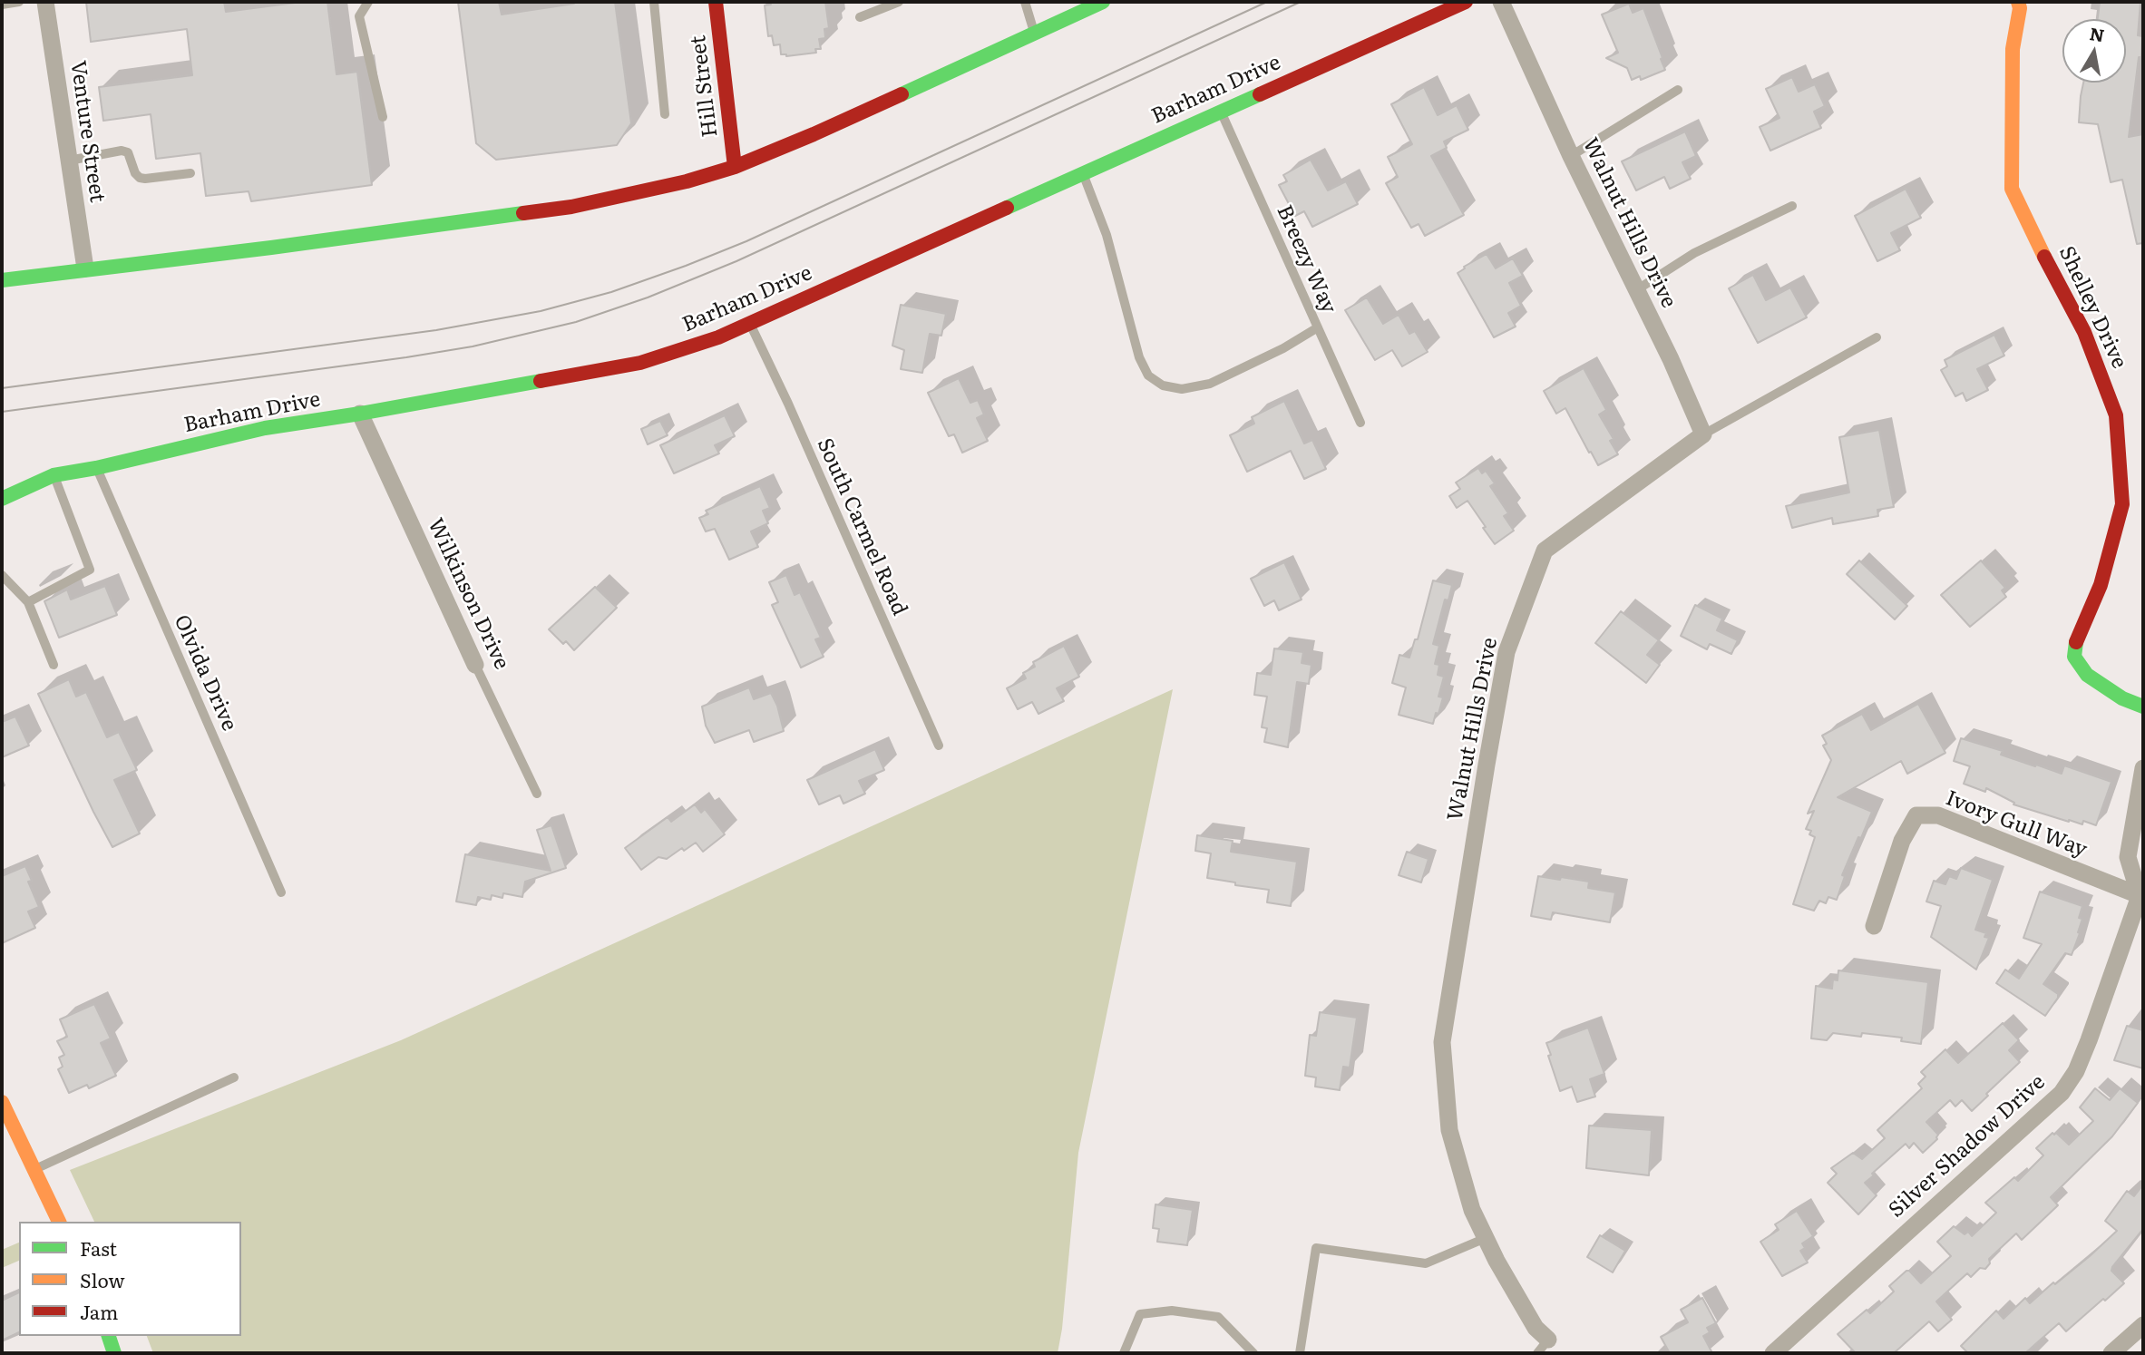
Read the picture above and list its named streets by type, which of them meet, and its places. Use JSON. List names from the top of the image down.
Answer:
{
  "streets": {
    "street": [
      "Hill Street",
      "Barham Drive",
      "Venture Street",
      "Walnut Hills Drive",
      "Shelley Drive",
      "Wilkinson Drive",
      "Ivory Gull Way",
      "Silver Shadow Drive"
    ],
    "lane": ["Breezy Way", "South Carmel Road", "Olvida Drive"]
  },
  "crossings": [
    ["Barham Drive", "Breezy Way"],
    ["Barham Drive", "South Carmel Road"],
    ["Barham Drive", "Wilkinson Drive"],
    ["Barham Drive", "Olvida Drive"],
    ["Ivory Gull Way", "Silver Shadow Drive"]
  ],
  "legend": ["Fast", "Slow", "Jam"],
  "north": "top"
}
